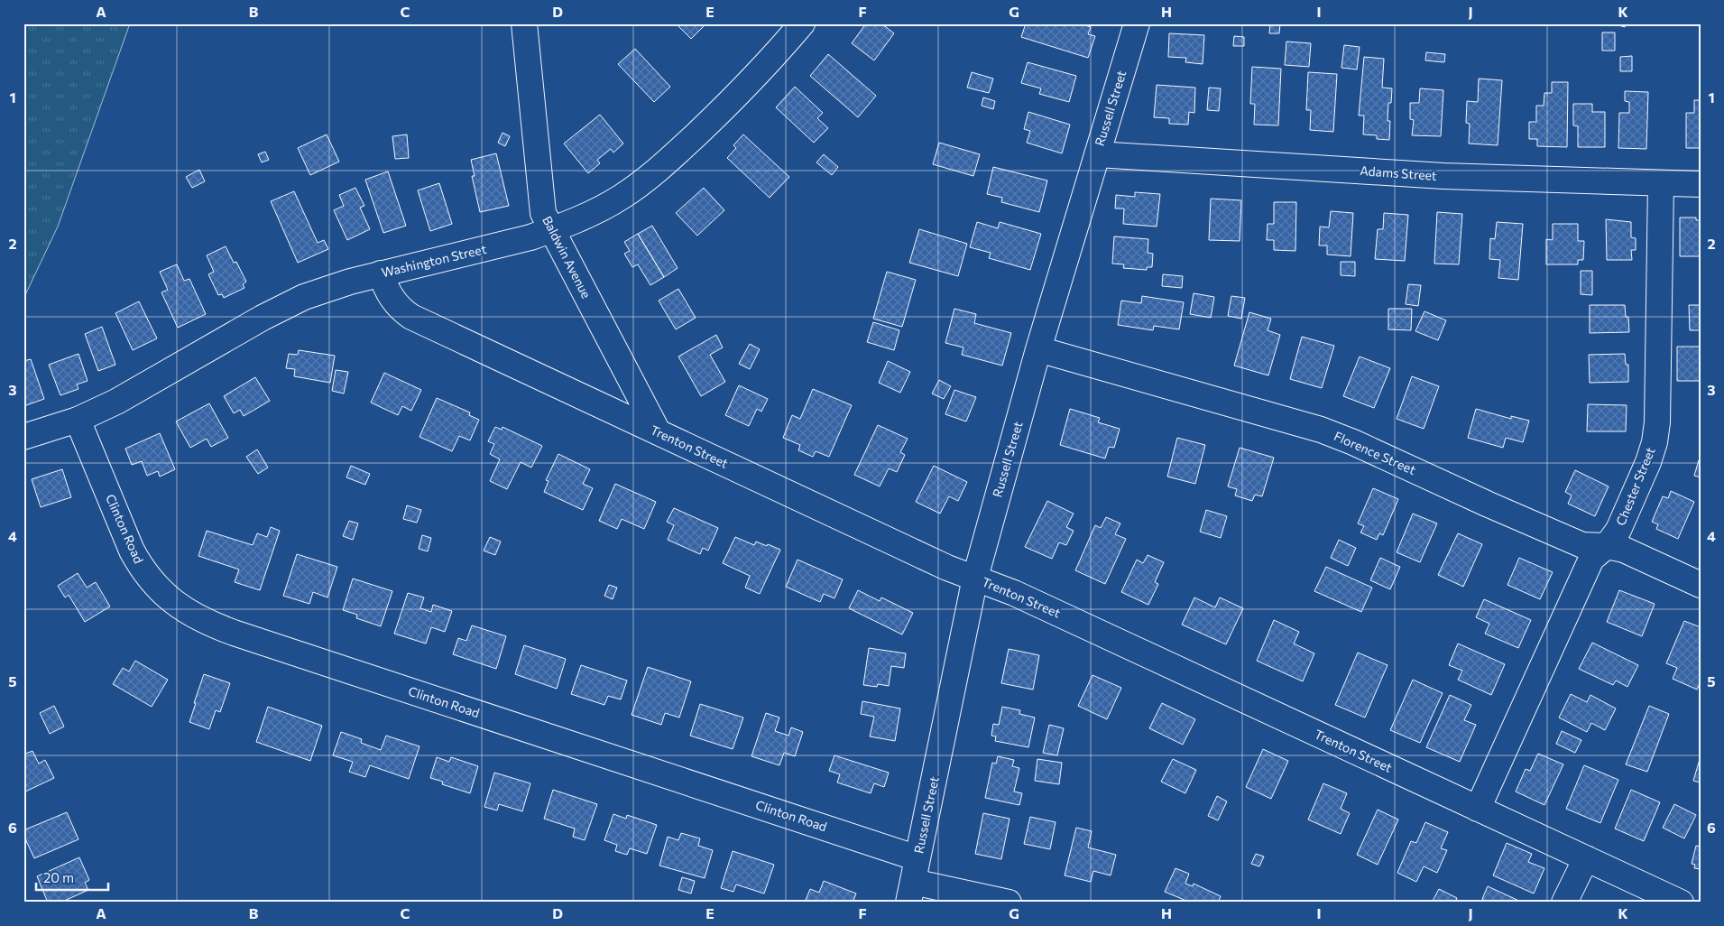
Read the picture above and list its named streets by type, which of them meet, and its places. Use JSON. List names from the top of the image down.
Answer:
{
  "streets": {
    "street": [
      "Russell Street",
      "Adams Street",
      "Baldwin Avenue",
      "Washington Street",
      "Trenton Street",
      "Florence Street",
      "Chester Street",
      "Clinton Road"
    ]
  },
  "crossings": [
    ["Russell Street", "Adams Street"],
    ["Russell Street", "Trenton Street"],
    ["Russell Street", "Florence Street"],
    ["Russell Street", "Clinton Road"],
    ["Adams Street", "Chester Street"],
    ["Baldwin Avenue", "Washington Street"],
    ["Baldwin Avenue", "Trenton Street"],
    ["Washington Street", "Trenton Street"],
    ["Washington Street", "Clinton Road"],
    ["Trenton Street", "Chester Street"],
    ["Florence Street", "Chester Street"]
  ],
  "scale_bar": "20 m",
  "grid": {
    "columns": [
      "A",
      "B",
      "C",
      "D",
      "E",
      "F",
      "G",
      "H",
      "I",
      "J",
      "K"
    ],
    "rows": [
      "1",
      "2",
      "3",
      "4",
      "5",
      "6"
    ]
  }
}
